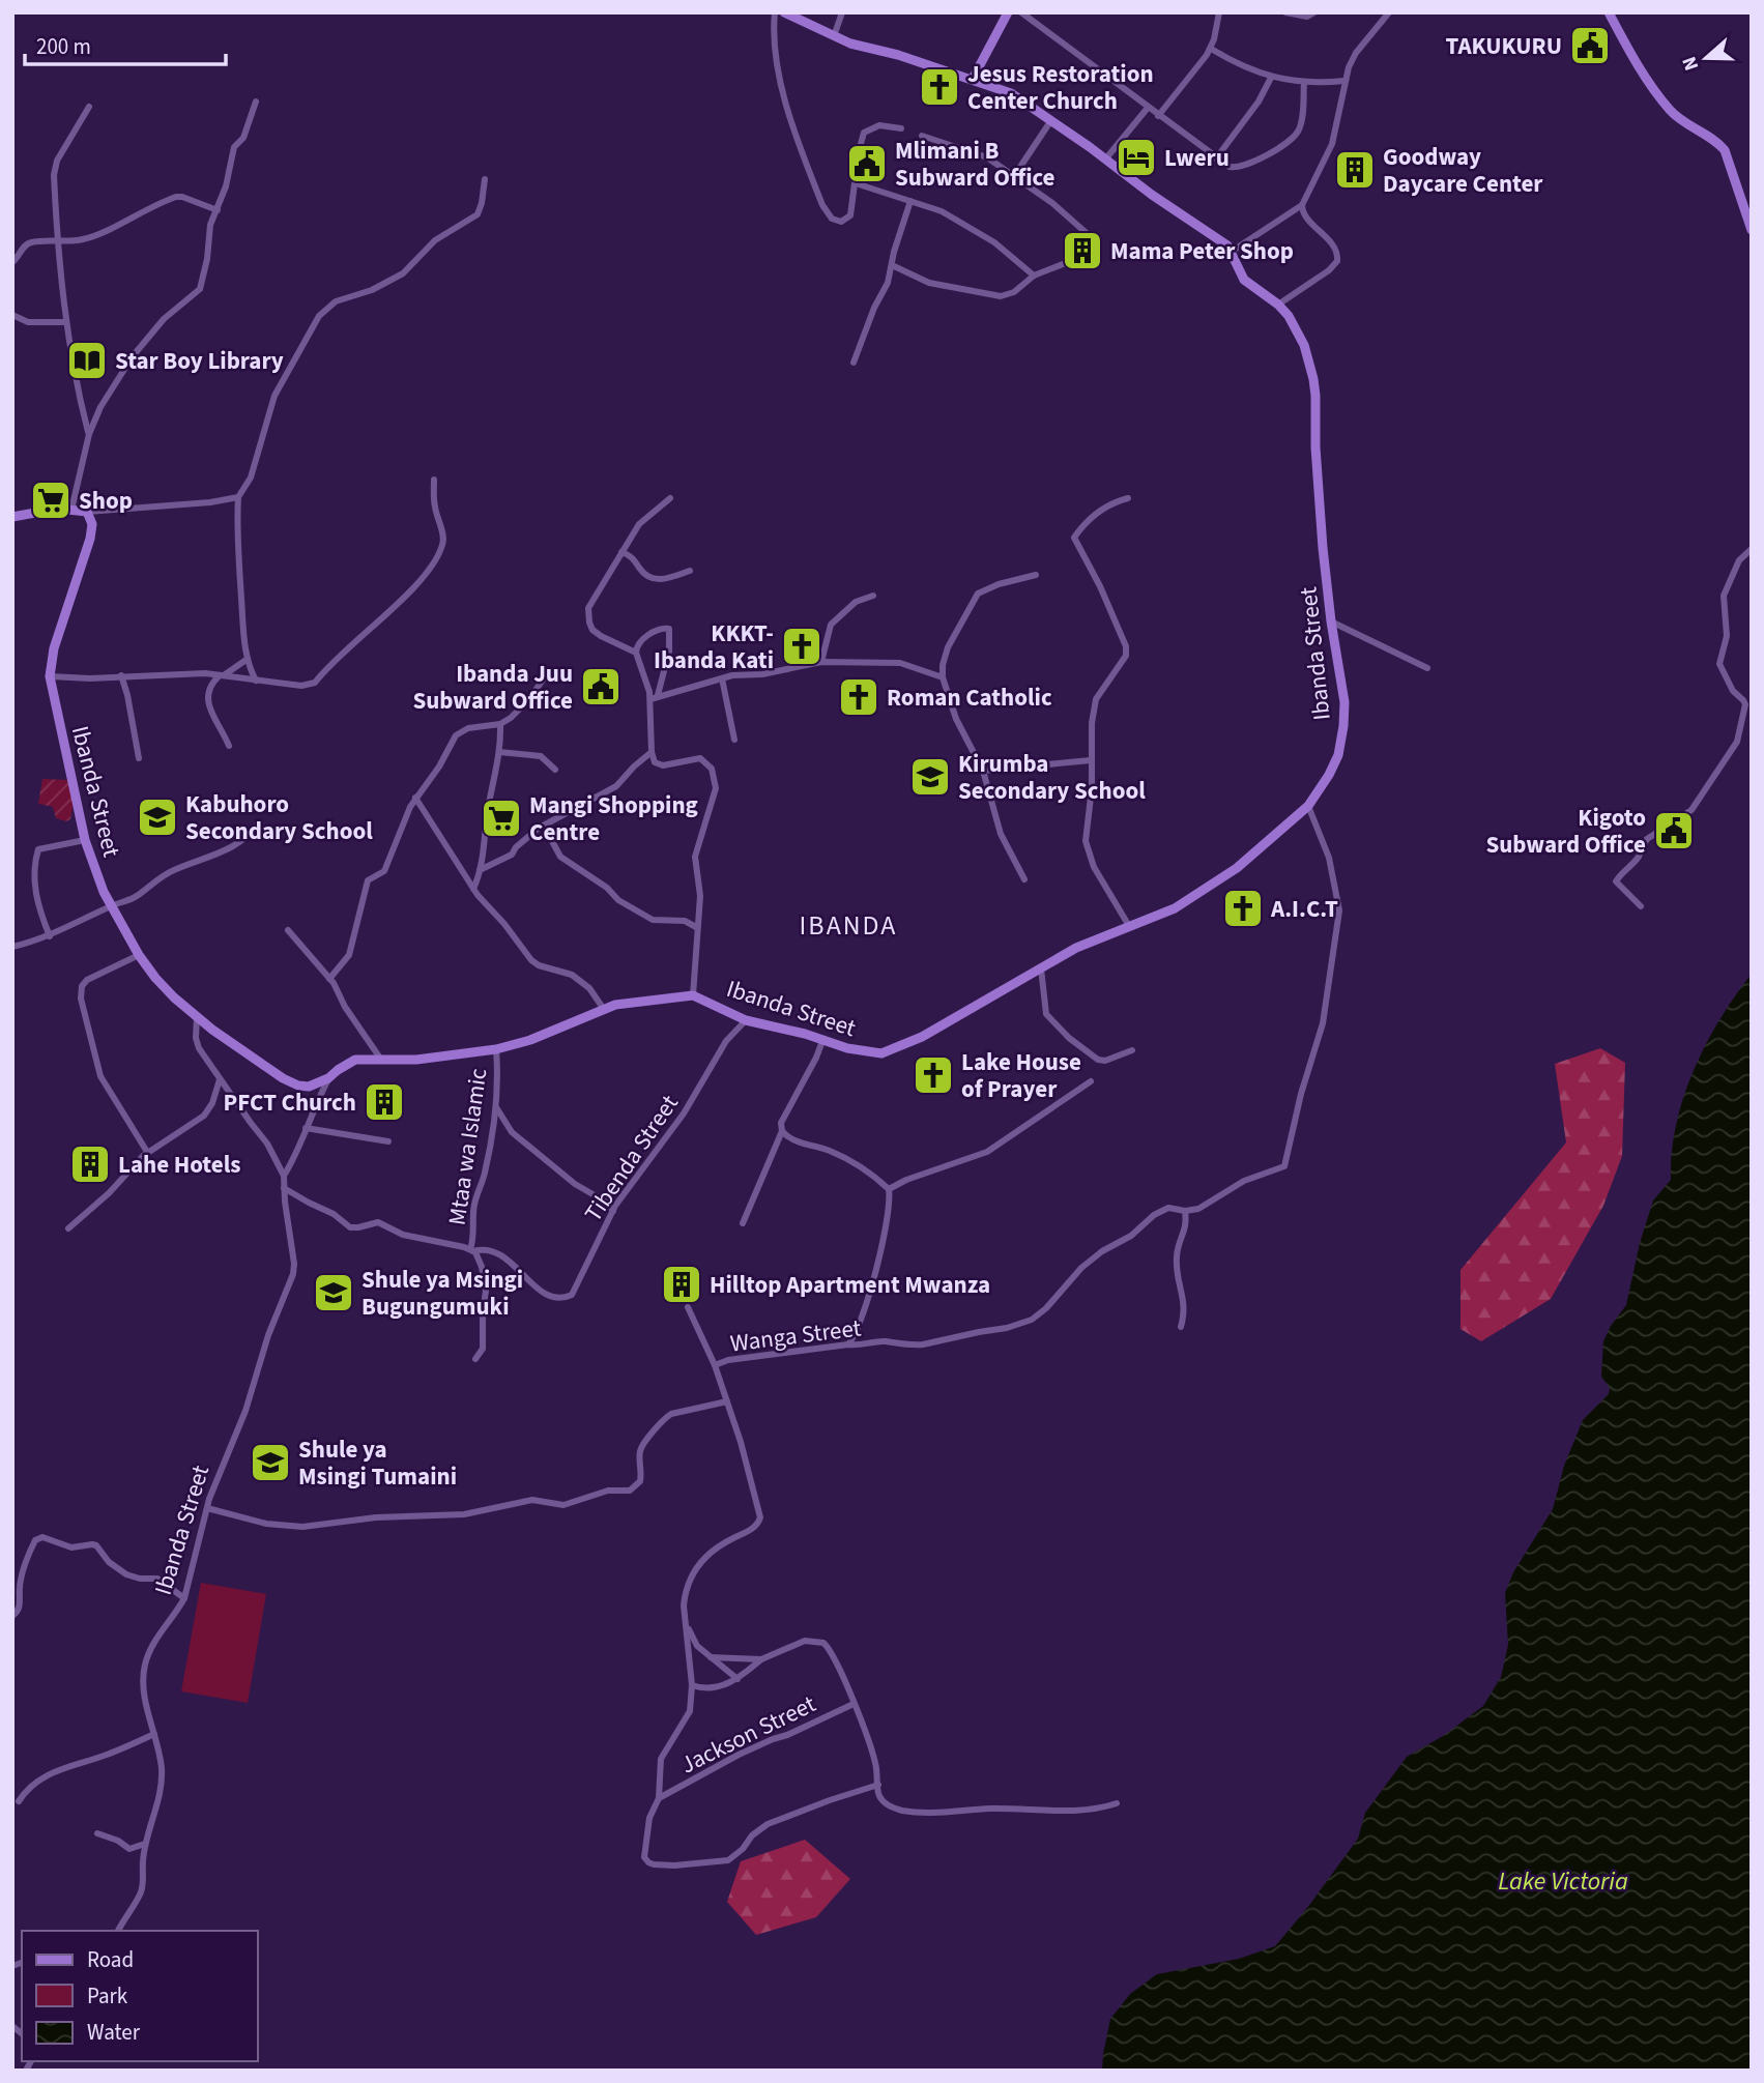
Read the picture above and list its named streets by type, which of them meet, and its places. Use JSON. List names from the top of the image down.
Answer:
{
  "streets": {
    "street": [
      "Ibanda Street",
      "Mtaa wa Islamic",
      "Tibenda Street",
      "Wanga Street",
      "Jackson Street"
    ]
  },
  "crossings": [
    ["Ibanda Street", "Mtaa wa Islamic"],
    ["Ibanda Street", "Tibenda Street"],
    ["Ibanda Street", "Wanga Street"],
    ["Mtaa wa Islamic", "Tibenda Street"],
    ["Wanga Street", "Jackson Street"]
  ],
  "districts": ["IBANDA"],
  "water": ["Lake Victoria"],
  "places": {
    "public building": [
      "TAKUKURU",
      "Mlimani B Subward Office",
      "Ibanda Juu Subward Office",
      "Kigoto Subward Office"
    ],
    "church": [
      "Jesus Restoration Center Church",
      "KKKT- Ibanda Kati",
      "Roman Catholic",
      "A.I.C.T",
      "Lake House of Prayer"
    ],
    "hotel": ["Lweru"],
    "building": [
      "Goodway Daycare Center",
      "Mama Peter Shop",
      "PFCT Church",
      "Lahe Hotels",
      "Hilltop Apartment Mwanza"
    ],
    "library": ["Star Boy Library"],
    "supermarket": ["Shop", "Mangi Shopping Centre"],
    "school or university": [
      "Kirumba Secondary School",
      "Kabuhoro Secondary School",
      "Shule ya Msingi Bugungumuki",
      "Shule ya Msingi Tumaini"
    ]
  },
  "legend": ["Road", "Park", "Water"],
  "scale_bar": "200 m",
  "north": "left"
}
